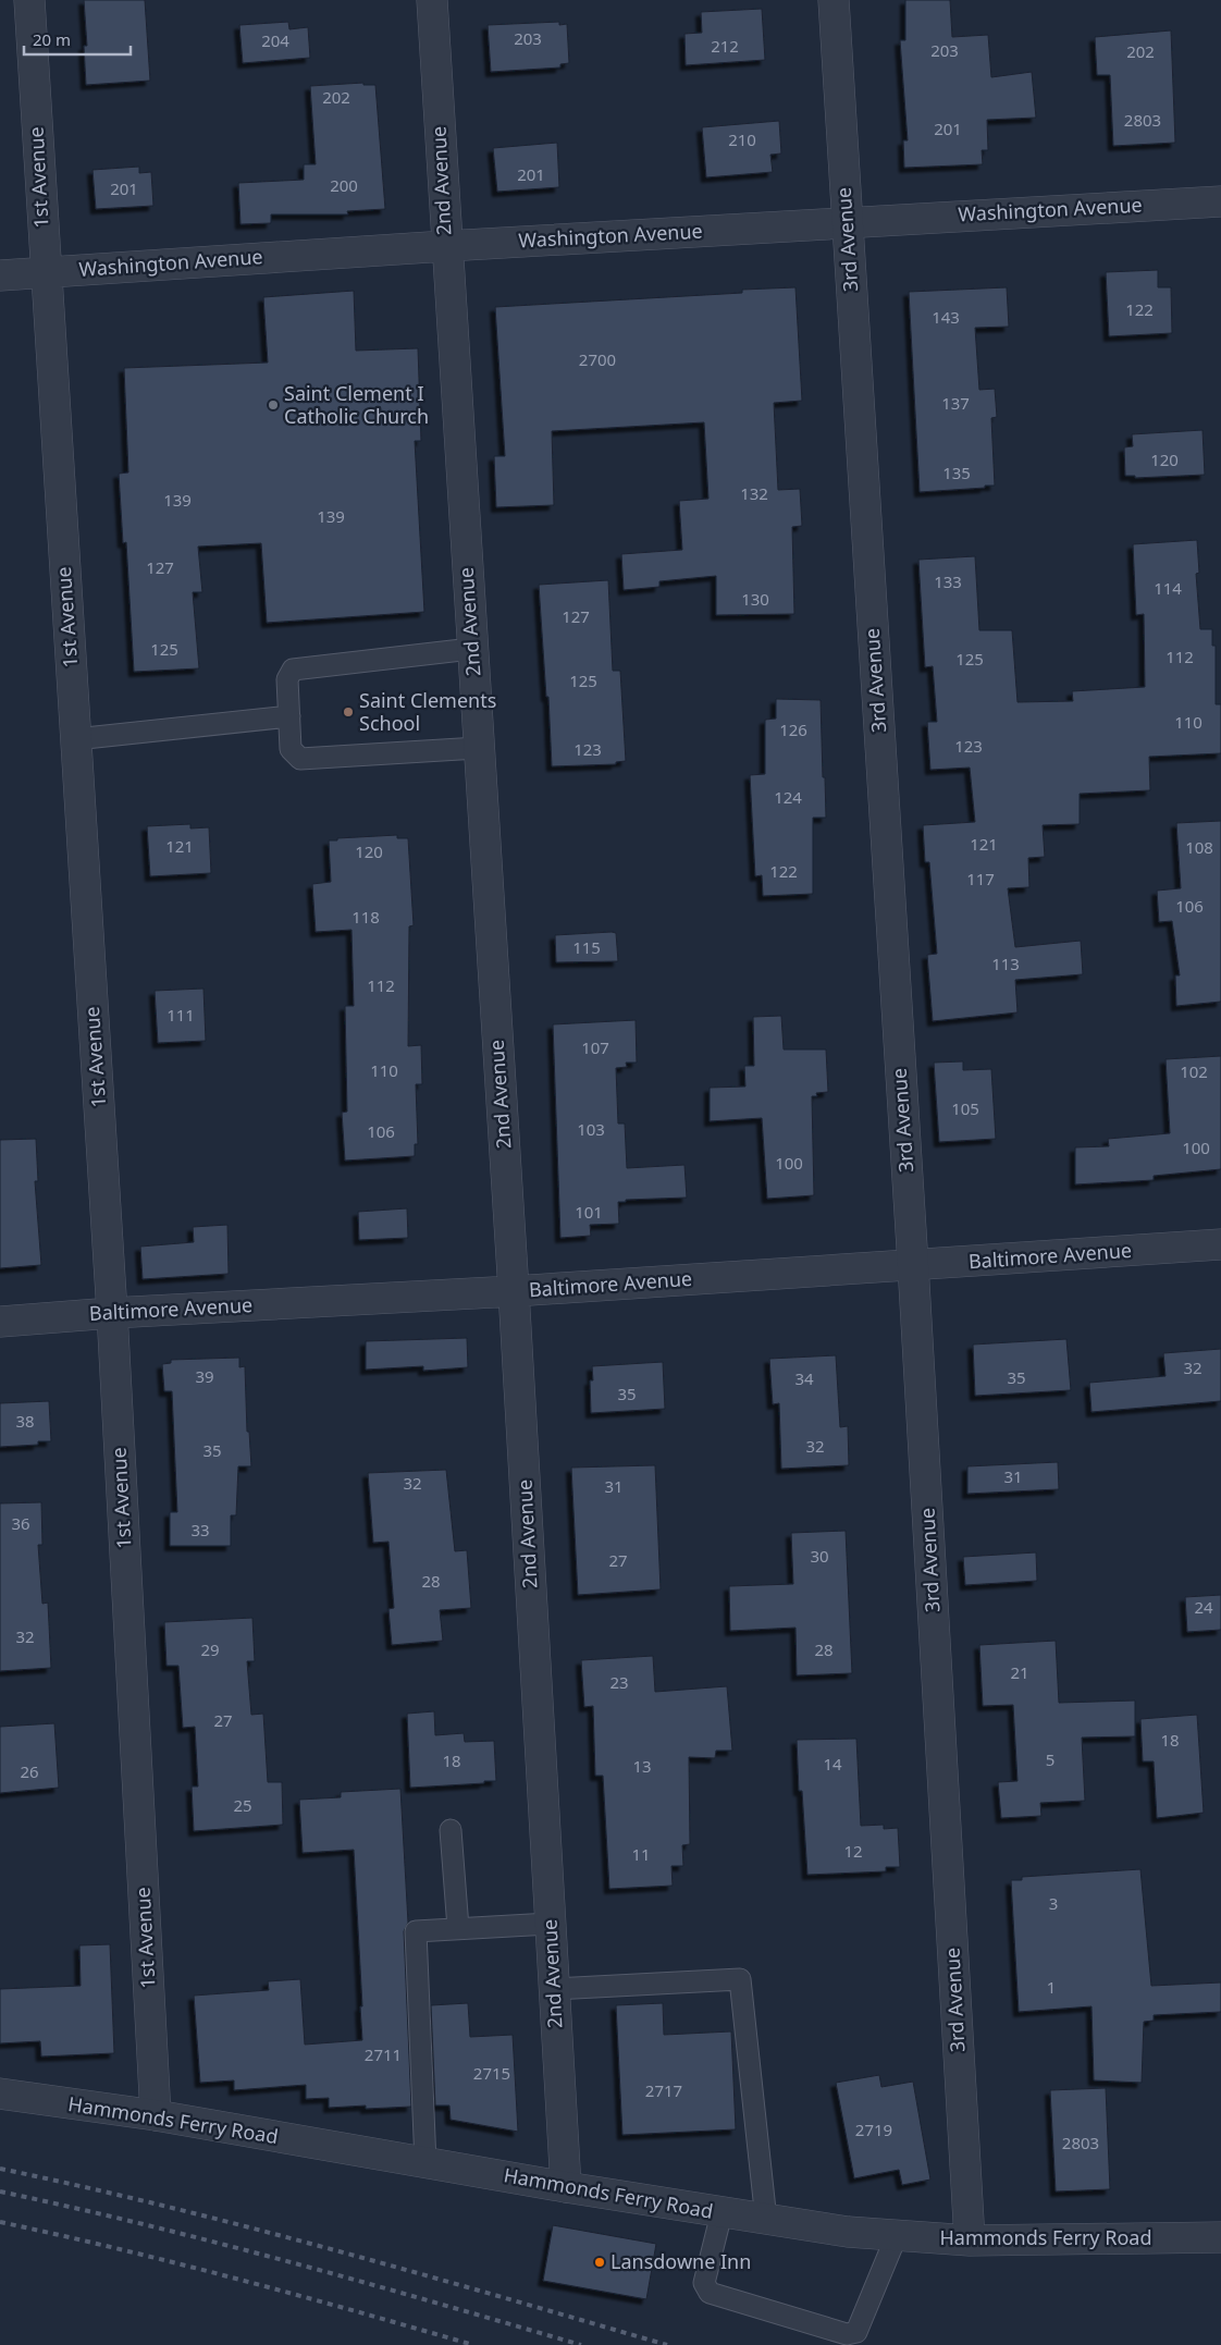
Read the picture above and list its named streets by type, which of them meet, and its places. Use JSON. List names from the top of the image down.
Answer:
{
  "streets": {
    "street": [
      "1st Avenue",
      "2nd Avenue",
      "Washington Avenue",
      "3rd Avenue",
      "Baltimore Avenue",
      "Hammonds Ferry Road"
    ]
  },
  "crossings": [
    ["1st Avenue", "Washington Avenue"],
    ["1st Avenue", "Baltimore Avenue"],
    ["1st Avenue", "Hammonds Ferry Road"],
    ["2nd Avenue", "Washington Avenue"],
    ["2nd Avenue", "Baltimore Avenue"],
    ["2nd Avenue", "Hammonds Ferry Road"],
    ["Washington Avenue", "3rd Avenue"],
    ["3rd Avenue", "Baltimore Avenue"],
    ["3rd Avenue", "Hammonds Ferry Road"]
  ],
  "places": ["Saint Clement I Catholic Church", "Saint Clements School", "Lansdowne Inn"],
  "house_numbers": [
    "203",
    "204",
    "212",
    "203",
    "202",
    "202",
    "2803",
    "201",
    "210",
    "201",
    "200",
    "201",
    "122",
    "143",
    "2700",
    "137",
    "120",
    "135",
    "132",
    "139",
    "139",
    "127",
    "133",
    "114",
    "130",
    "127",
    "125",
    "112",
    "125",
    "125",
    "110",
    "126",
    "123",
    "123",
    "124",
    "121",
    "121",
    "108",
    "120",
    "122",
    "117",
    "106",
    "118",
    "115",
    "113",
    "112",
    "111",
    "107",
    "110",
    "102",
    "105",
    "103",
    "106",
    "100",
    "100",
    "101",
    "32",
    "39",
    "35",
    "34",
    "35",
    "38",
    "32",
    "35",
    "31",
    "32",
    "31",
    "36",
    "33",
    "30",
    "27",
    "28",
    "24",
    "32",
    "29",
    "28",
    "21",
    "23",
    "27",
    "18",
    "5",
    "18",
    "14",
    "13",
    "26",
    "25",
    "12",
    "11",
    "3",
    "1",
    "2711",
    "2715",
    "2717",
    "2719",
    "2803"
  ],
  "scale_bar": "20 m"
}
